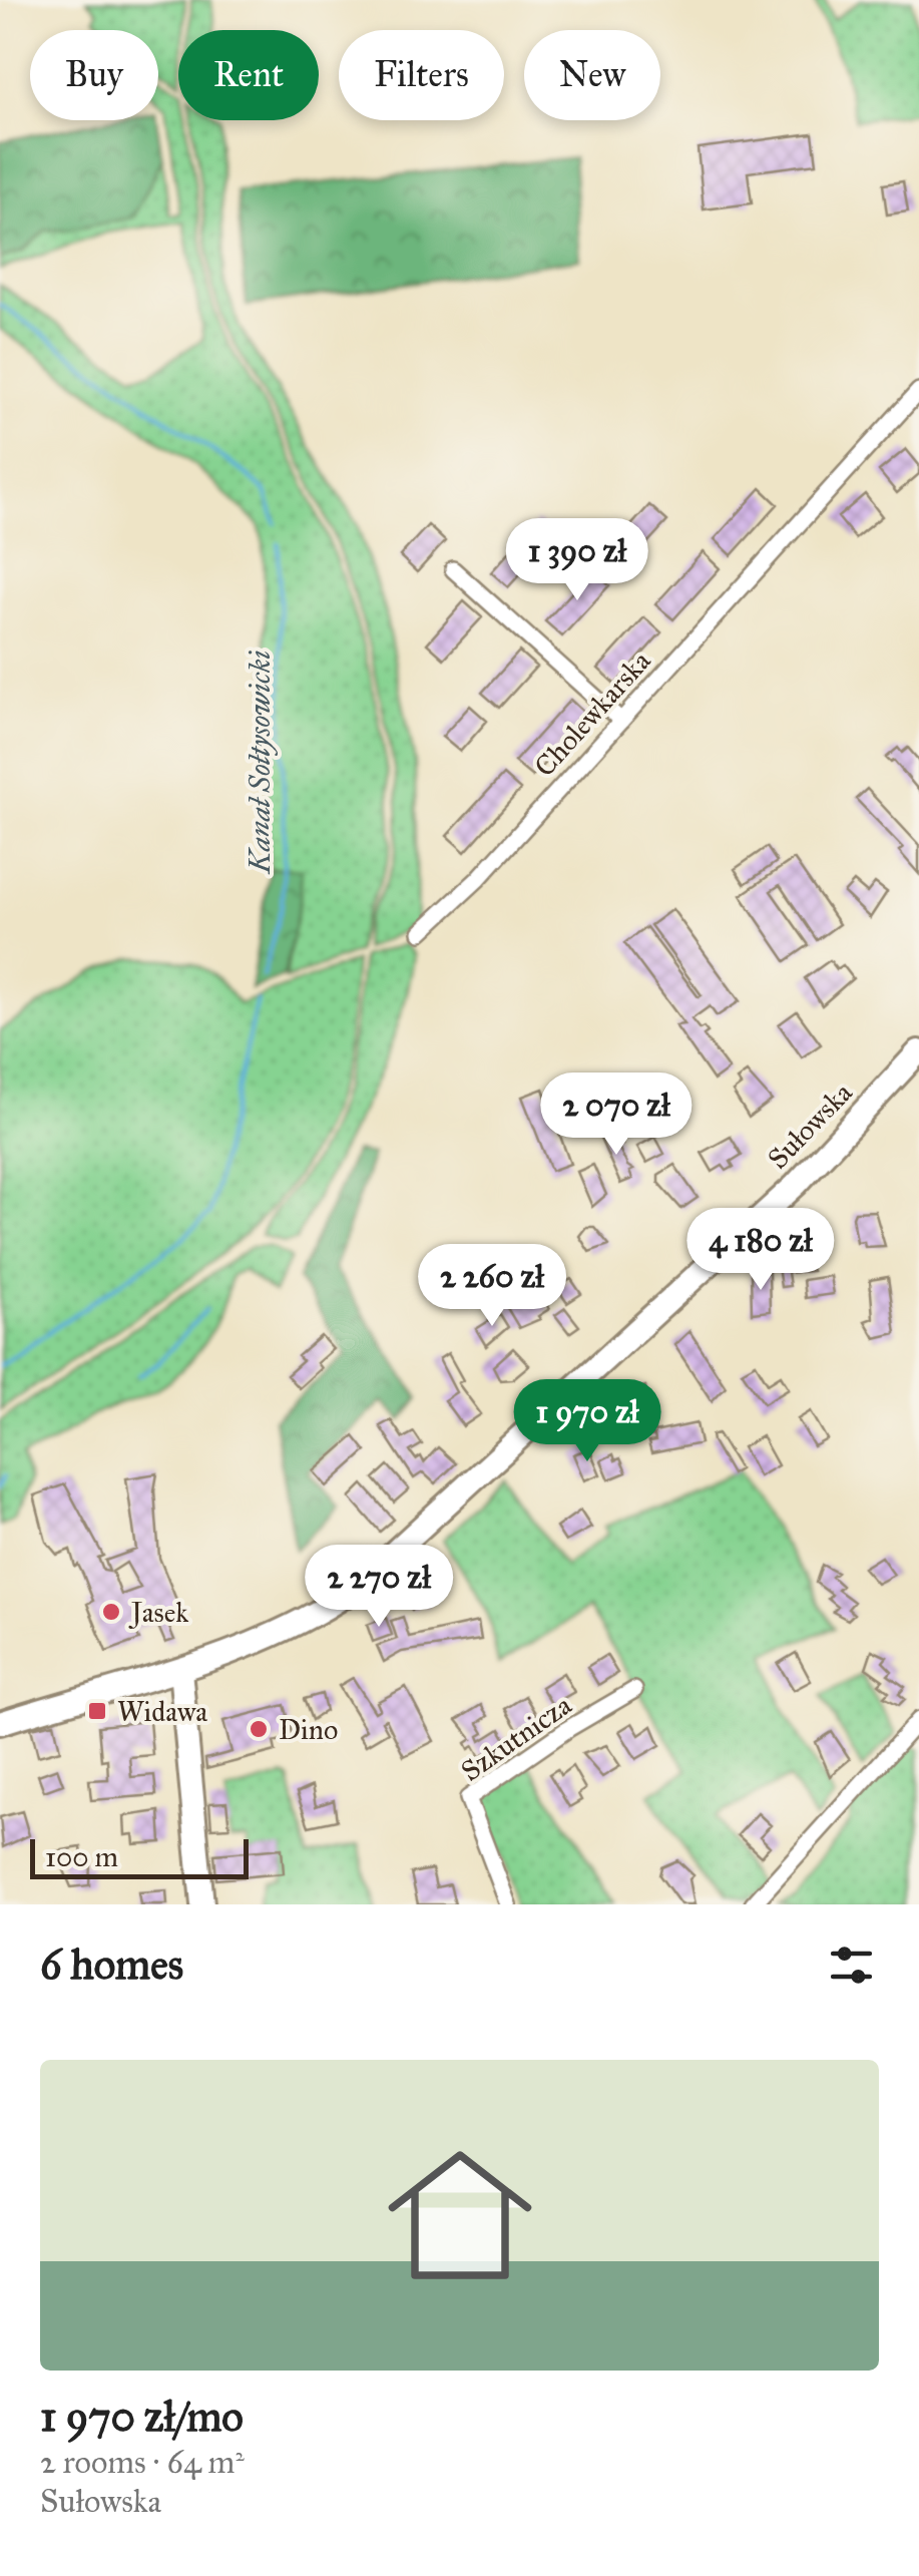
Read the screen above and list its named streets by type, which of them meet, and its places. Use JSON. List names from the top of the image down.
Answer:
{
  "streets": {
    "main road": ["Sułowska"],
    "street": ["Cholewkarska", "Szkutnicza"]
  },
  "water": ["Kanał Sołtysowicki"],
  "places": {
    "other": ["Jasek", "Dino"],
    "transit": ["Widawa"]
  },
  "scale_bar": "100 m",
  "page": {
    "chip": [
      "Buy",
      "Rent",
      "Filters",
      "New"
    ],
    "price": [
      "1 390 zł",
      "2 070 zł",
      "4 180 zł",
      "2 260 zł",
      "1 970 zł",
      "2 270 zł"
    ],
    "scale": "100 m",
    "heading": "6 homes",
    "list": [
      {
        "name": "1 970 zł/mo",
        "note": "2 rooms · 64 m² · Sułowska"
      }
    ]
  }
}
